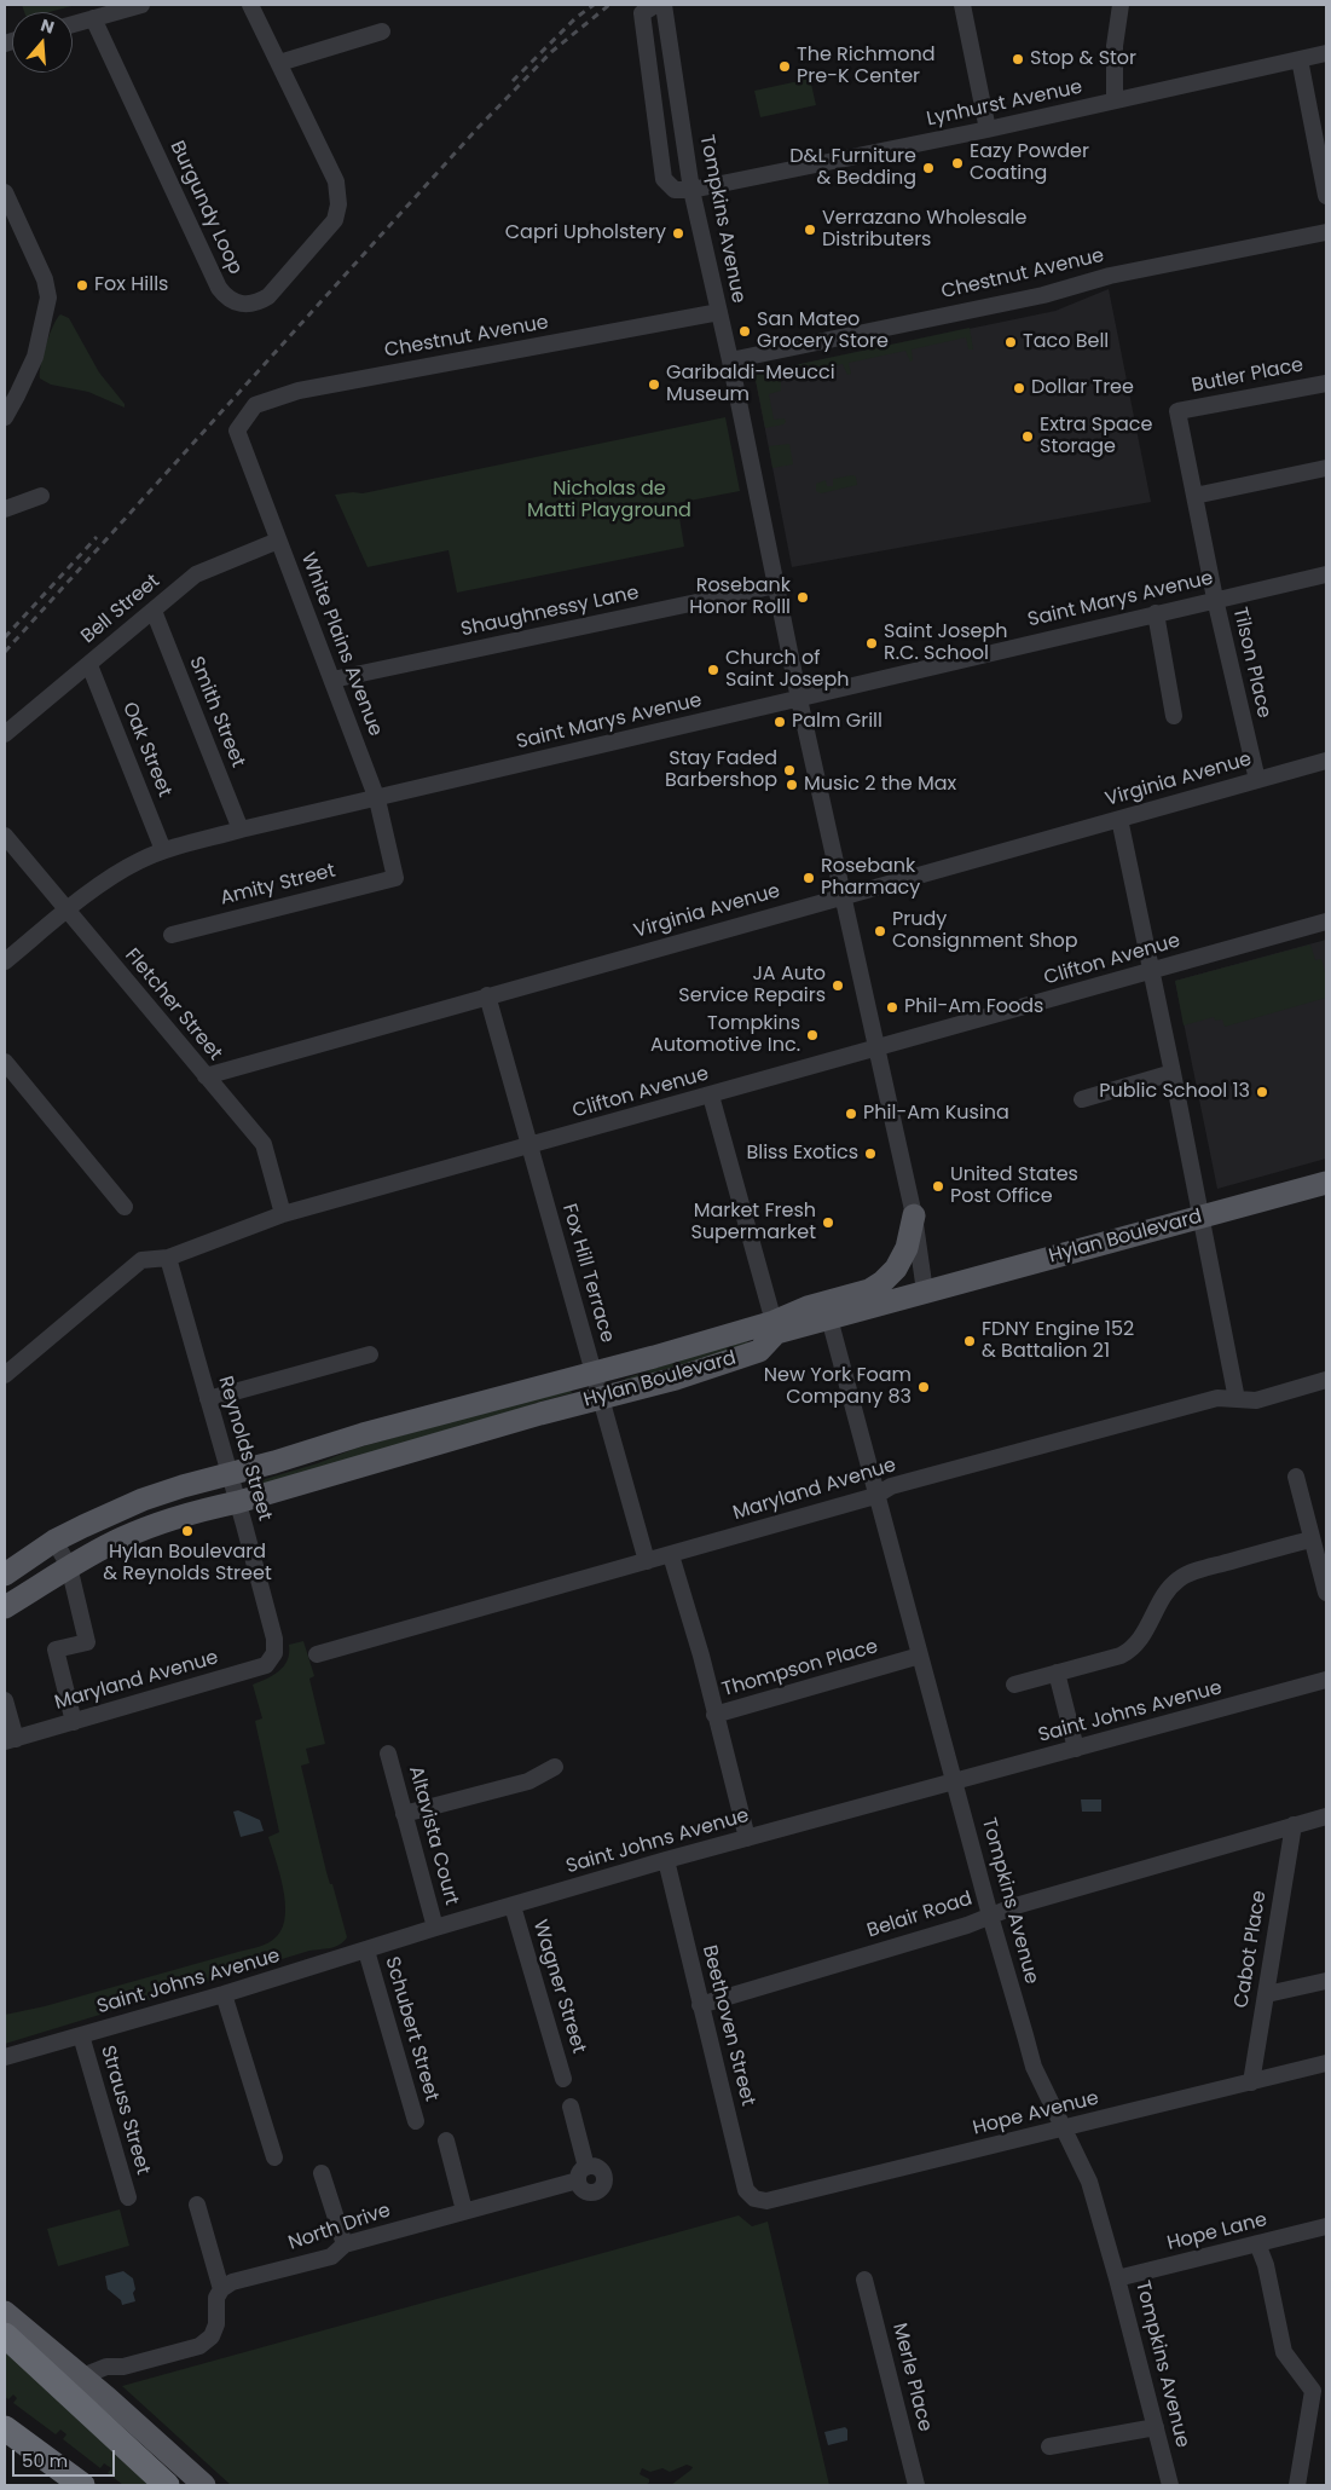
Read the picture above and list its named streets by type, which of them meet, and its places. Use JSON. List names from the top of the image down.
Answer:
{
  "streets": {
    "main road": ["Hylan Boulevard"],
    "street": [
      "Lynhurst Avenue",
      "Burgundy Loop",
      "Tompkins Avenue",
      "Chestnut Avenue",
      "Butler Place",
      "Saint Marys Avenue",
      "Bell Street",
      "Shaughnessy Lane",
      "White Plains Avenue",
      "Tilson Place",
      "Smith Street",
      "Oak Street",
      "Virginia Avenue",
      "Amity Street",
      "Clifton Avenue",
      "Fletcher Street",
      "Fox Hill Terrace",
      "Reynolds Street",
      "Maryland Avenue",
      "Thompson Place",
      "Saint Johns Avenue",
      "Altavista Court",
      "Belair Road",
      "Cabot Place",
      "Wagner Street",
      "Beethoven Street",
      "Schubert Street",
      "Strauss Street",
      "Hope Avenue",
      "North Drive",
      "Hope Lane",
      "Merle Place"
    ]
  },
  "crossings": [
    ["Lynhurst Avenue", "Tompkins Avenue"],
    ["Tompkins Avenue", "Chestnut Avenue"],
    ["Tompkins Avenue", "Saint Marys Avenue"],
    ["Tompkins Avenue", "Shaughnessy Lane"],
    ["Tompkins Avenue", "Virginia Avenue"],
    ["Tompkins Avenue", "Clifton Avenue"],
    ["Tompkins Avenue", "Hylan Boulevard"],
    ["Tompkins Avenue", "Maryland Avenue"],
    ["Tompkins Avenue", "Thompson Place"],
    ["Tompkins Avenue", "Saint Johns Avenue"],
    ["Tompkins Avenue", "Belair Road"],
    ["Tompkins Avenue", "Hope Avenue"],
    ["Tompkins Avenue", "Hope Lane"],
    ["Chestnut Avenue", "White Plains Avenue"],
    ["Butler Place", "Tilson Place"],
    ["Saint Marys Avenue", "White Plains Avenue"],
    ["Saint Marys Avenue", "Tilson Place"],
    ["Saint Marys Avenue", "Smith Street"],
    ["Saint Marys Avenue", "Oak Street"],
    ["Saint Marys Avenue", "Fletcher Street"],
    ["Bell Street", "White Plains Avenue"],
    ["Bell Street", "Smith Street"],
    ["Bell Street", "Oak Street"],
    ["Shaughnessy Lane", "White Plains Avenue"],
    ["White Plains Avenue", "Amity Street"],
    ["Tilson Place", "Virginia Avenue"],
    ["Virginia Avenue", "Fletcher Street"],
    ["Virginia Avenue", "Fox Hill Terrace"],
    ["Clifton Avenue", "Fletcher Street"],
    ["Clifton Avenue", "Fox Hill Terrace"],
    ["Clifton Avenue", "Reynolds Street"],
    ["Hylan Boulevard", "Fox Hill Terrace"],
    ["Hylan Boulevard", "Reynolds Street"],
    ["Fox Hill Terrace", "Maryland Avenue"],
    ["Reynolds Street", "Maryland Avenue"],
    ["Maryland Avenue", "Thompson Place"],
    ["Saint Johns Avenue", "Altavista Court"],
    ["Saint Johns Avenue", "Wagner Street"],
    ["Saint Johns Avenue", "Beethoven Street"],
    ["Saint Johns Avenue", "Schubert Street"],
    ["Saint Johns Avenue", "Strauss Street"],
    ["Belair Road", "Cabot Place"],
    ["Belair Road", "Beethoven Street"],
    ["Cabot Place", "Hope Avenue"],
    ["Beethoven Street", "Hope Avenue"]
  ],
  "parks": ["Nicholas de Matti Playground"],
  "places": [
    "Stop & Stor",
    "The Richmond Pre-K Center",
    "Eazy Powder Coating",
    "D&L Furniture & Bedding",
    "Verrazano Wholesale Distributers",
    "Capri Upholstery",
    "Fox Hills",
    "San Mateo Grocery Store",
    "Taco Bell",
    "Garibaldi-Meucci Museum",
    "Dollar Tree",
    "Extra Space Storage",
    "Rosebank Honor Rolll",
    "Saint Joseph R.C. School",
    "Church of Saint Joseph",
    "Palm Grill",
    "Stay Faded Barbershop",
    "Music 2 the Max",
    "Rosebank Pharmacy",
    "Prudy Consignment Shop",
    "JA Auto Service Repairs",
    "Phil-Am Foods",
    "Tompkins Automotive Inc.",
    "Public School 13",
    "Phil-Am Kusina",
    "Bliss Exotics",
    "United States Post Office",
    "Market Fresh Supermarket",
    "FDNY Engine 152 & Battalion 21",
    "New York Foam Company 83",
    "Hylan Boulevard & Reynolds Street"
  ],
  "scale_bar": "50 m",
  "north": "top"
}
